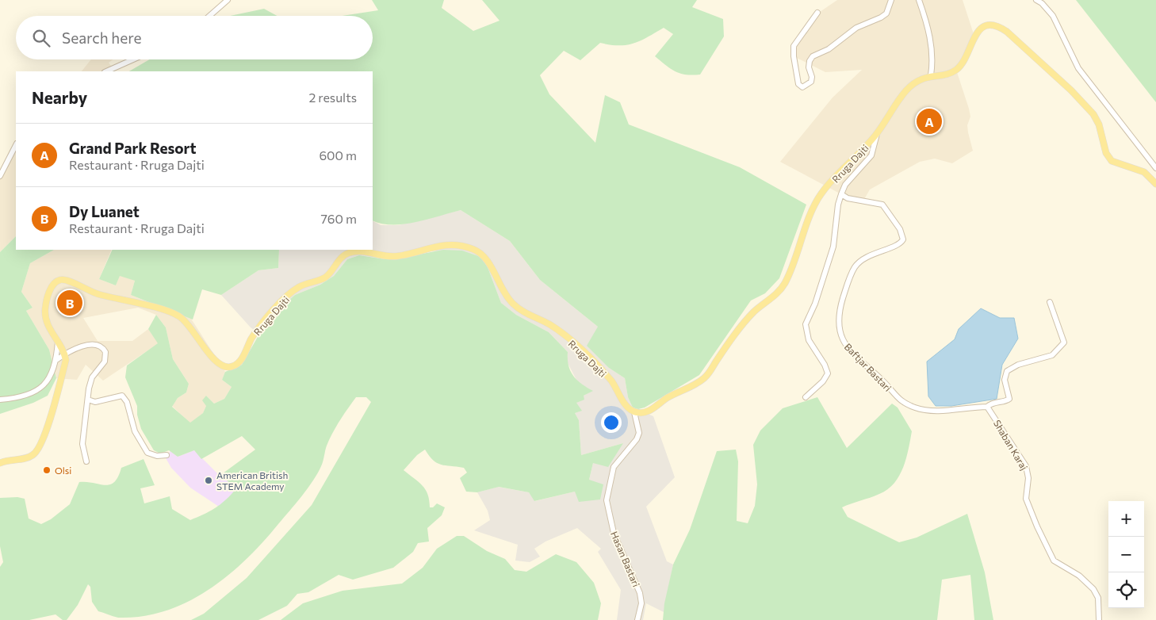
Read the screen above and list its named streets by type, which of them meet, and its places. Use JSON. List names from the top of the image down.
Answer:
{
  "streets": {
    "main road": ["Rruga Dajti"],
    "street": ["Baftjar Bastari", "Shaban Karaj", "Hasan Bastari"]
  },
  "crossings": [
    ["Rruga Dajti", "Hasan Bastari"],
    ["Baftjar Bastari", "Shaban Karaj"]
  ],
  "places": ["Olsi", "American British STEM Academy"],
  "page": {
    "search": "Search here",
    "heading": ["Nearby", "2 results"],
    "pins": ["A", "B"],
    "list": [
      {
        "mark": "A",
        "name": "Grand Park Resort",
        "note": "Restaurant · Rruga Dajti",
        "value": "600 m"
      },
      {
        "mark": "B",
        "name": "Dy Luanet",
        "note": "Restaurant · Rruga Dajti",
        "value": "760 m"
      }
    ],
    "map_buttons": ["+", "−"]
  }
}
